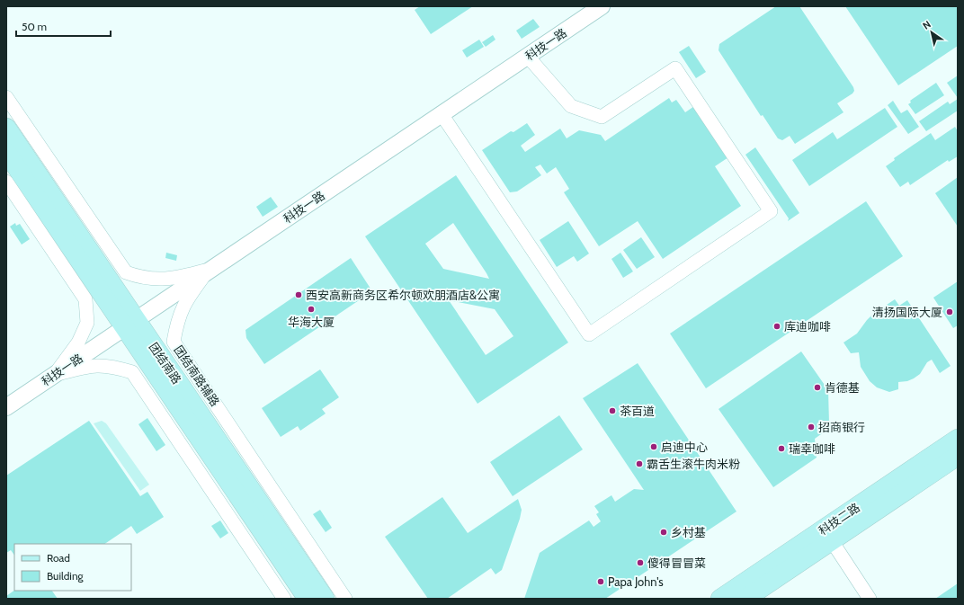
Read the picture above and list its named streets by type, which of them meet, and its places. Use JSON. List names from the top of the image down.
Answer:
{
  "streets": {
    "main road": ["团结南路", "科技二路"],
    "street": ["科技一路", "团结南路辅路"]
  },
  "crossings": [
    ["科技一路", "团结南路"],
    ["科技一路", "团结南路辅路"]
  ],
  "places": [
    "西安高新商务区希尔顿欢朋酒店&公寓",
    "华海大厦",
    "清扬国际大厦",
    "库迪咖啡",
    "肯德基",
    "茶百道",
    "招商银行",
    "启迪中心",
    "瑞幸咖啡",
    "霸舌生滚牛肉米粉",
    "乡村基",
    "傻得冒冒菜",
    "Papa John's"
  ],
  "legend": ["Road", "Building"],
  "scale_bar": "50 m",
  "north": "top left"
}
